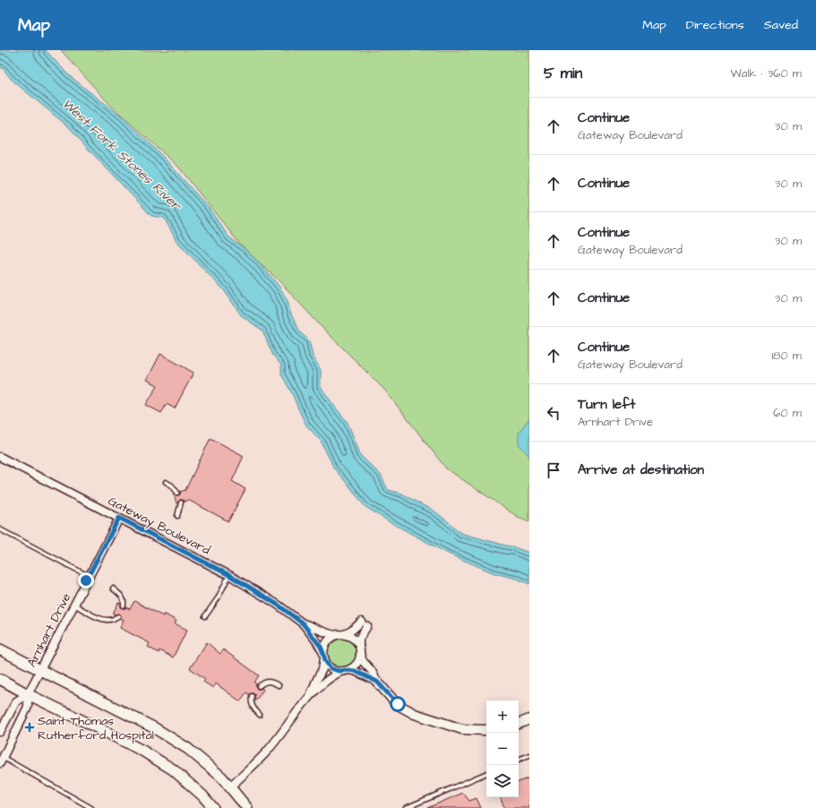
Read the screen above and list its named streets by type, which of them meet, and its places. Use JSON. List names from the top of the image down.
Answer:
{
  "streets": {
    "street": ["Gateway Boulevard", "Arnhart Drive"]
  },
  "crossings": [
    ["Gateway Boulevard", "Arnhart Drive"]
  ],
  "water": ["West Fork Stones River"],
  "places": {
    "health": ["Saint Thomas Rutherford Hospital"]
  },
  "page": {
    "header": "Map",
    "nav": ["Map", "Directions", "Saved"],
    "heading": ["5 min", "Walk · 360 m"],
    "list": [
      ["Continue", "Gateway Boulevard", "30 m"],
      ["Continue", "30 m"],
      ["Continue", "Gateway Boulevard", "30 m"],
      ["Continue", "30 m"],
      ["Continue", "Gateway Boulevard", "180 m"],
      ["Turn left", "Arnhart Drive", "60 m"],
      "Arrive at destination"
    ],
    "map_buttons": ["+", "−"]
  }
}
